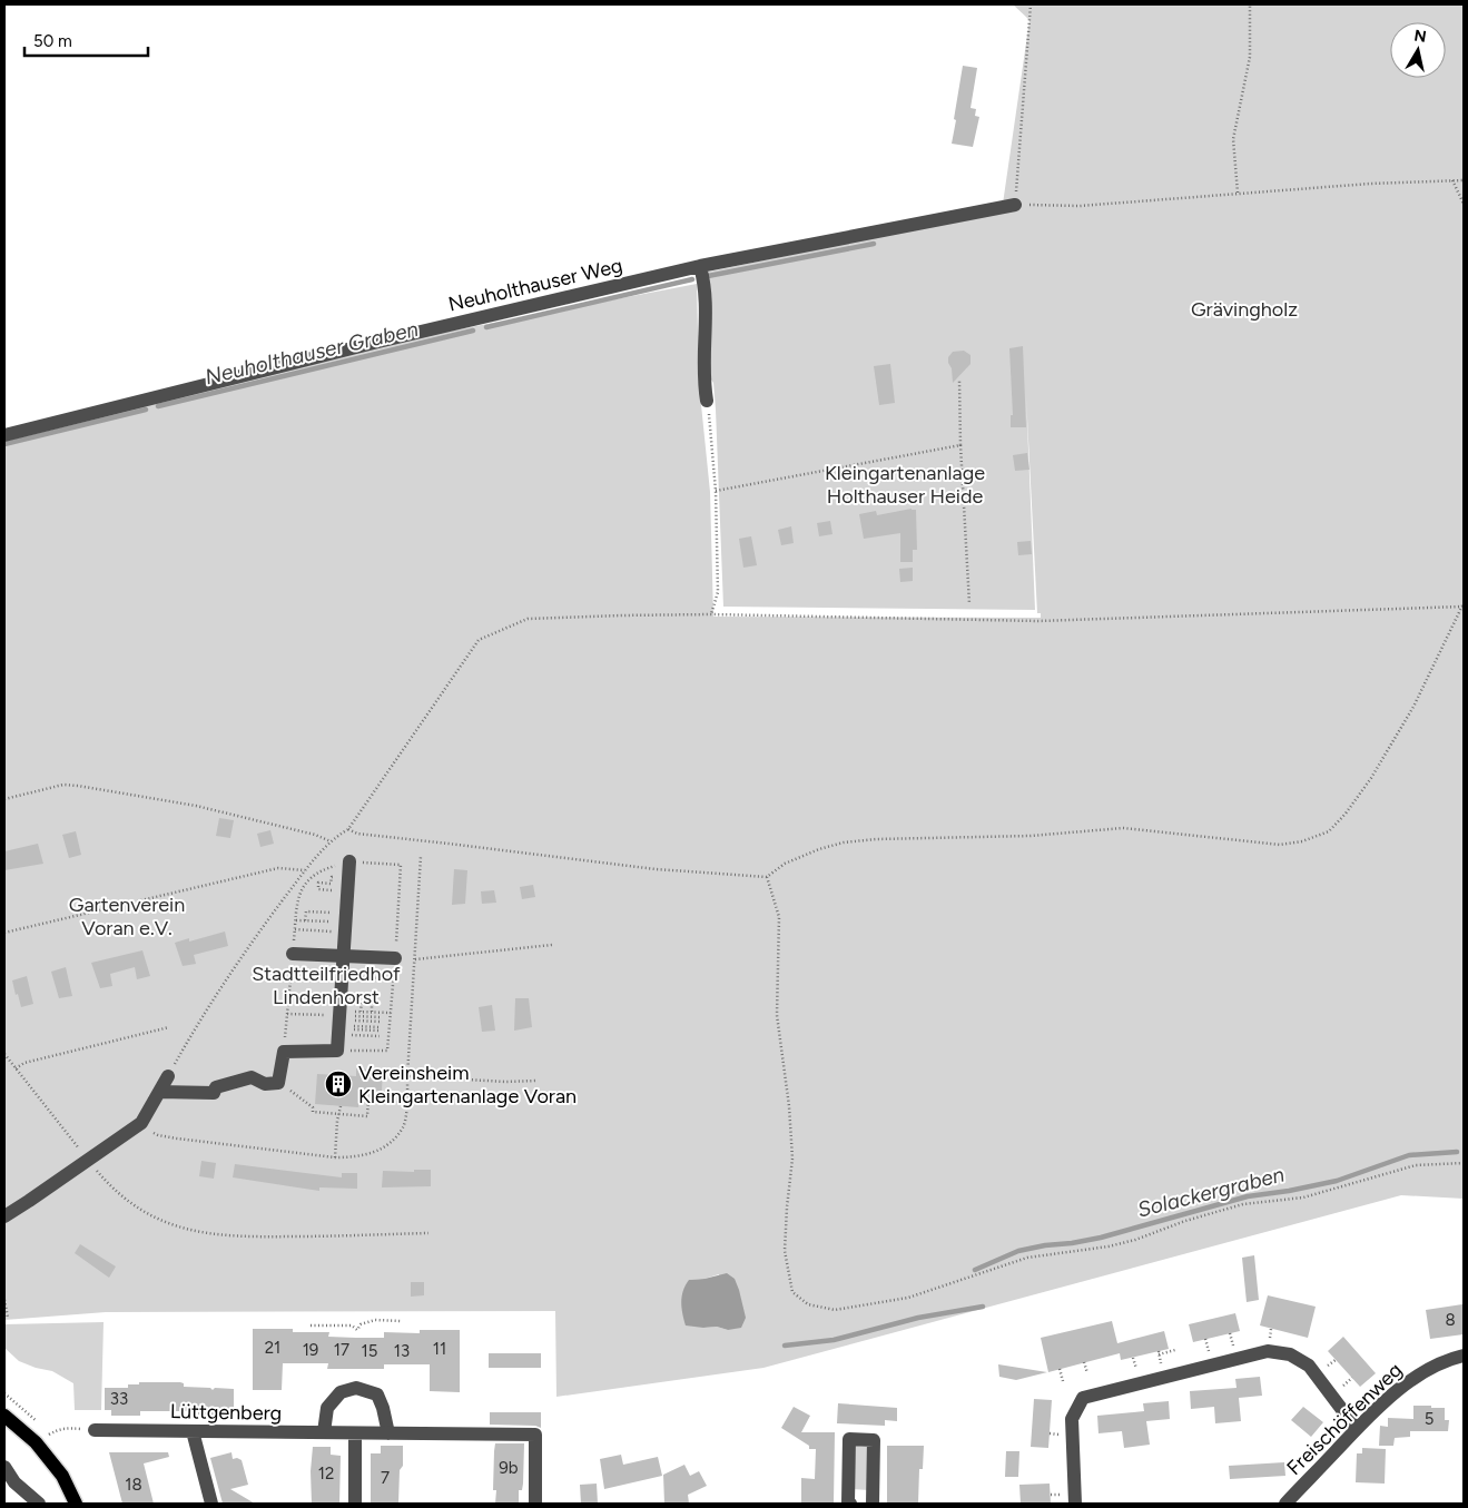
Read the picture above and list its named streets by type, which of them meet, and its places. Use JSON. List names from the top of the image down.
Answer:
{
  "streets": {
    "street": ["Neuholthauser Weg", "Lüttgenberg", "Freischöffenweg"]
  },
  "water": ["Neuholthauser Graben", "Solackergraben"],
  "parks": [
    "Grävingholz",
    "Kleingartenanlage Holthauser Heide",
    "Gartenverein Voran e.V.",
    "Stadtteilfriedhof Lindenhorst"
  ],
  "places": {
    "building": ["Vereinsheim Kleingartenanlage Voran"]
  },
  "house_numbers": [
    "8",
    "21",
    "11",
    "19",
    "17",
    "15",
    "13",
    "33",
    "5",
    "9b",
    "12",
    "7",
    "18"
  ],
  "scale_bar": "50 m",
  "north": "top"
}
